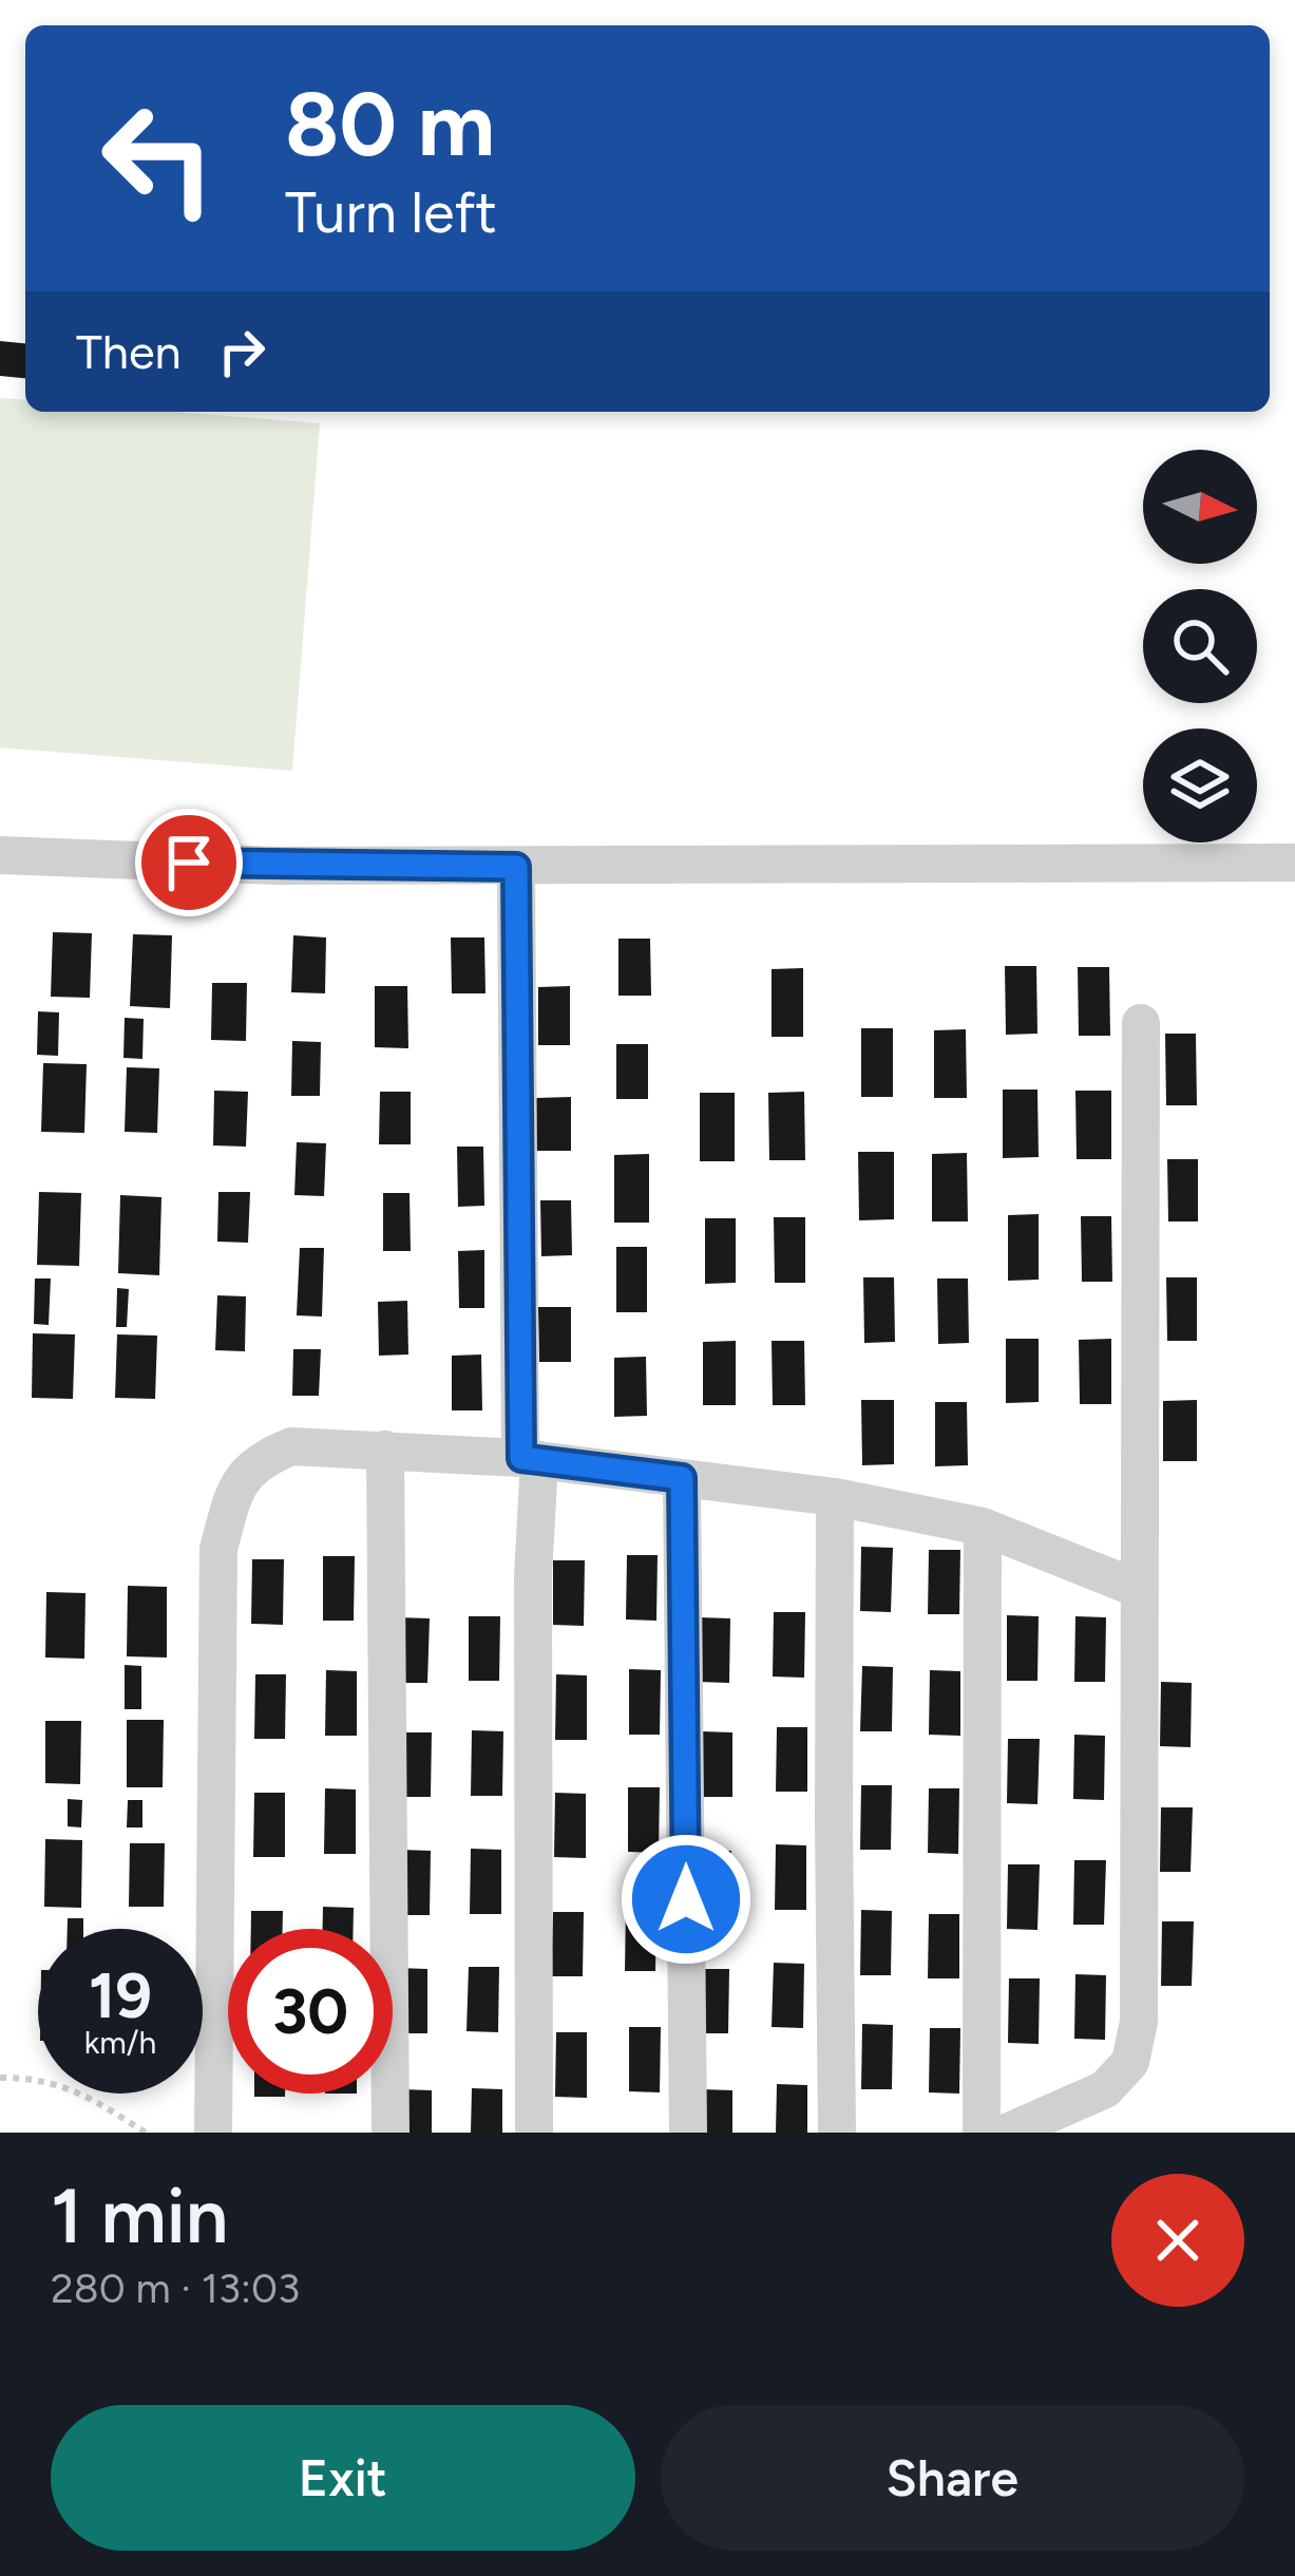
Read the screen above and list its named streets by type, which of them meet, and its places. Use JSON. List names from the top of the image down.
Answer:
{
  "north": "right",
  "page": {
    "turn": ["80 m", "Turn left"],
    "then": "Then",
    "speed": "19 km/h",
    "limit": "30",
    "heading": ["1 min", "280 m · 13:03"],
    "buttons": ["Exit", "Share"]
  }
}
